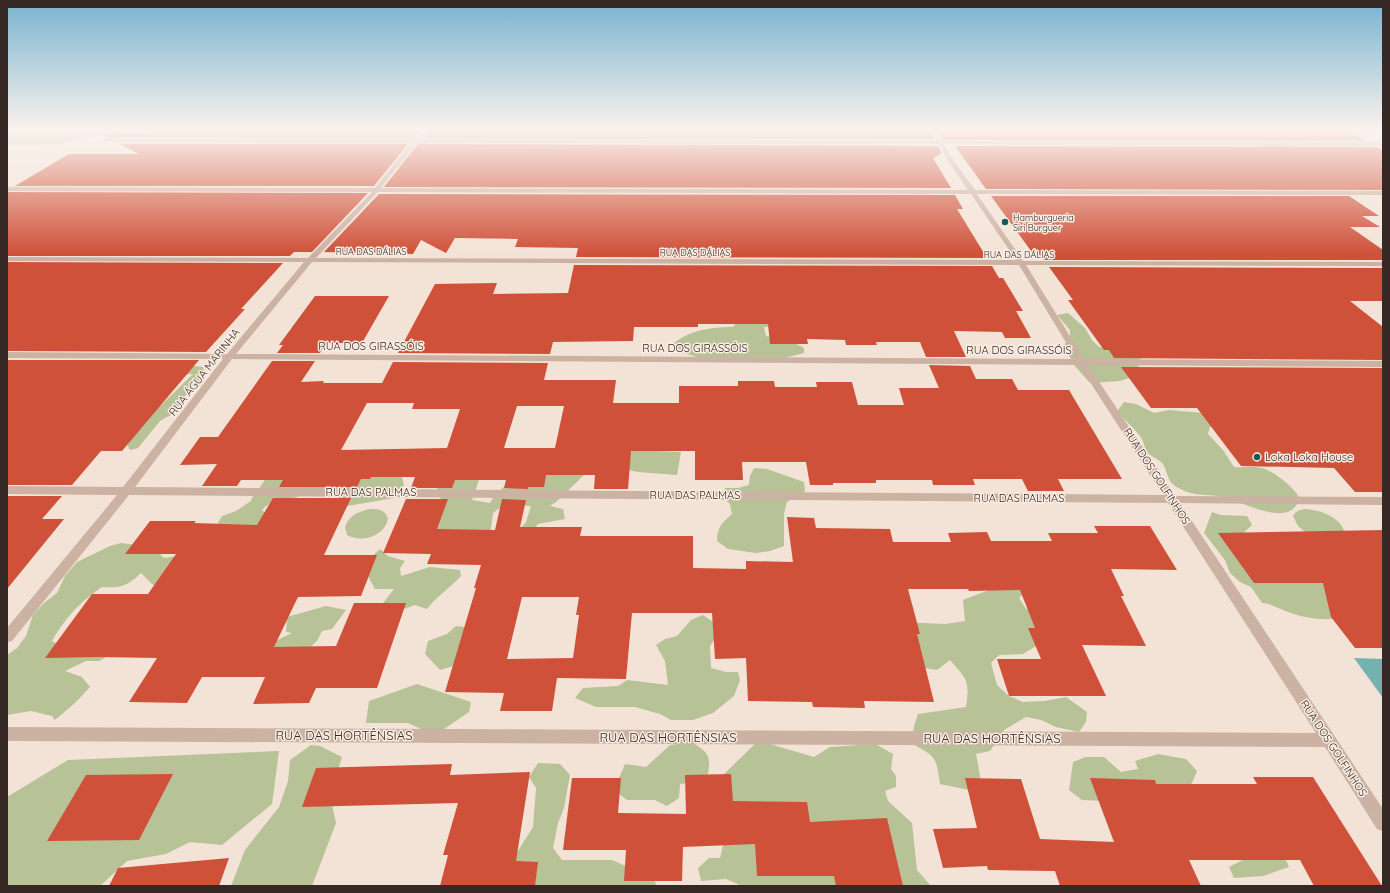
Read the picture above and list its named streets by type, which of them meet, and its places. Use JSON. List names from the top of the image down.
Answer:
{
  "streets": {
    "street": [
      "RUA DAS DÁLIAS",
      "RUA DOS GIRASSÓIS",
      "RUA ÁGUA MARINHA",
      "RUA DOS GOLFINHOS",
      "RUA DAS PALMAS",
      "RUA DAS HORTÊNSIAS"
    ]
  },
  "crossings": [
    ["RUA DAS DÁLIAS", "RUA ÁGUA MARINHA"],
    ["RUA DAS DÁLIAS", "RUA DOS GOLFINHOS"],
    ["RUA DOS GIRASSÓIS", "RUA ÁGUA MARINHA"],
    ["RUA DOS GIRASSÓIS", "RUA DOS GOLFINHOS"],
    ["RUA ÁGUA MARINHA", "RUA DAS PALMAS"],
    ["RUA DOS GOLFINHOS", "RUA DAS PALMAS"],
    ["RUA DOS GOLFINHOS", "RUA DAS HORTÊNSIAS"]
  ],
  "places": ["Hamburgueria Siri Burguer", "Loka Loka House"]
}
